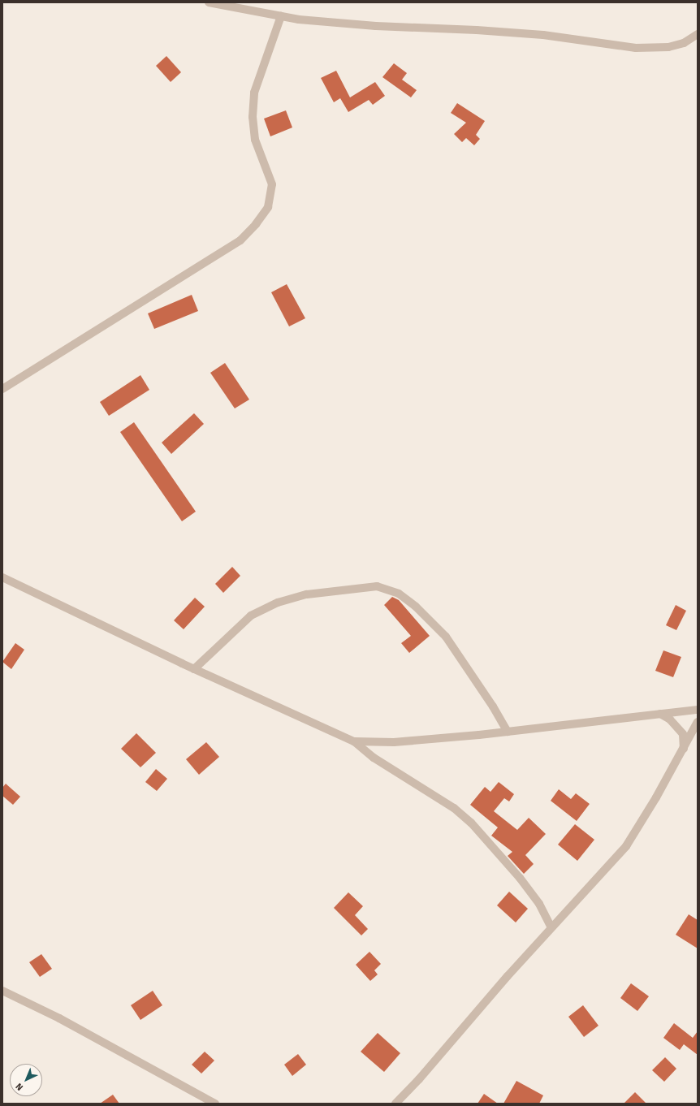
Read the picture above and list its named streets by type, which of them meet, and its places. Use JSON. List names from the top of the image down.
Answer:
{
  "north": "bottom left"
}
